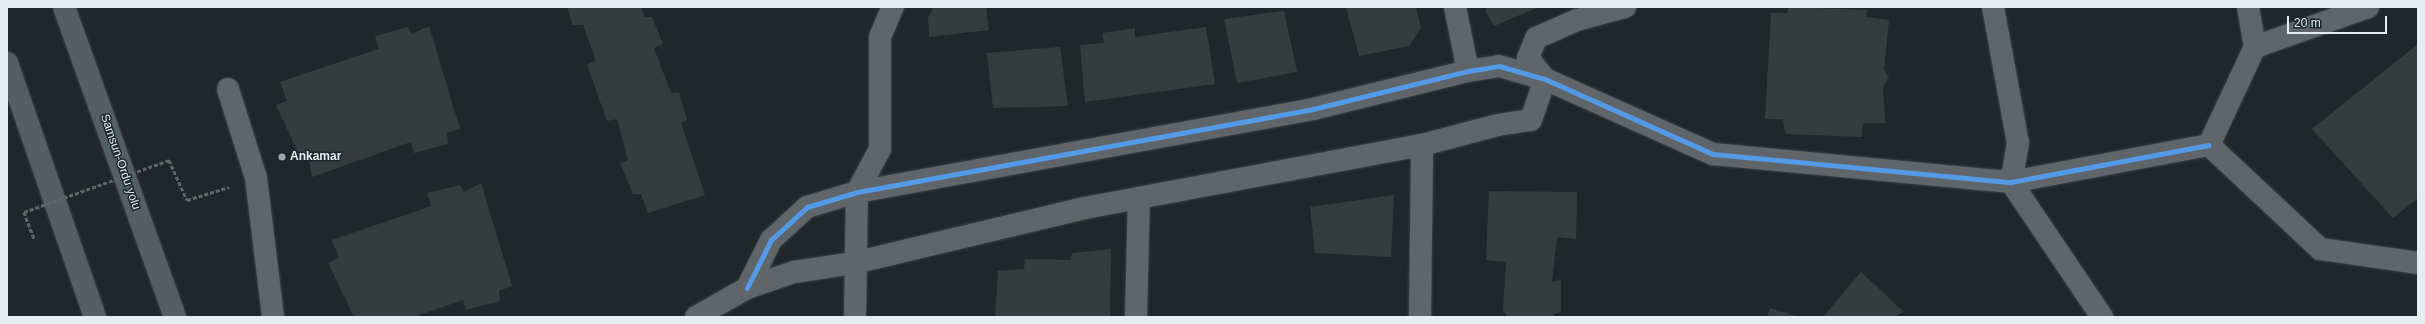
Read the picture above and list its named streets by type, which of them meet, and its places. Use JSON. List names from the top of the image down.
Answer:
{
  "streets": {
    "highway": ["Samsun-Ordu yolu"]
  },
  "places": ["Ankamar"],
  "scale_bar": "20 m"
}
